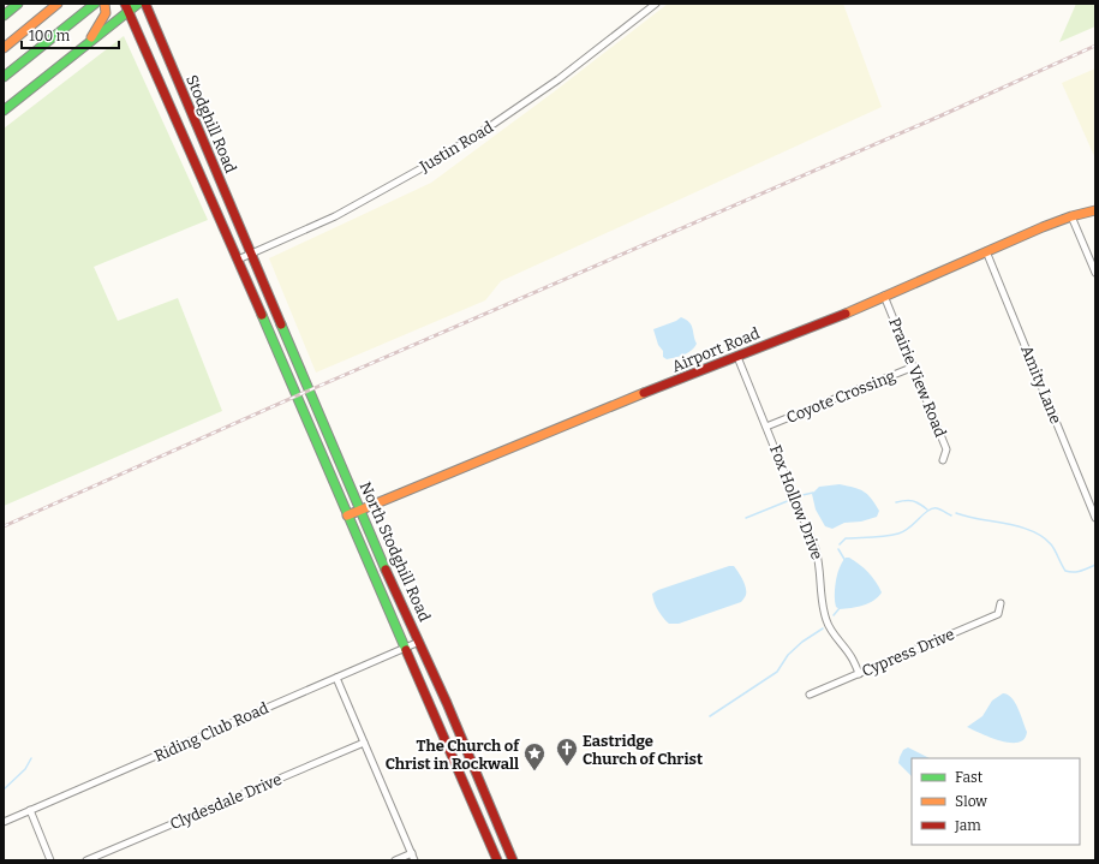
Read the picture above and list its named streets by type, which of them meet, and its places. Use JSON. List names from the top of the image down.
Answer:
{
  "streets": {
    "main road": ["Stodghill Road", "Airport Road", "North Stodghill Road"],
    "street": [
      "Justin Road",
      "Prairie View Road",
      "Amity Lane",
      "Coyote Crossing",
      "Fox Hollow Drive",
      "Cypress Drive",
      "Riding Club Road",
      "Clydesdale Drive"
    ]
  },
  "crossings": [
    ["Stodghill Road", "Justin Road"],
    ["Stodghill Road", "North Stodghill Road"],
    ["Justin Road", "North Stodghill Road"],
    ["Airport Road", "Prairie View Road"],
    ["Airport Road", "Amity Lane"],
    ["Airport Road", "Fox Hollow Drive"],
    ["Airport Road", "North Stodghill Road"],
    ["Prairie View Road", "Coyote Crossing"],
    ["Coyote Crossing", "Fox Hollow Drive"],
    ["Fox Hollow Drive", "Cypress Drive"],
    ["North Stodghill Road", "Riding Club Road"]
  ],
  "places": {
    "church": ["Eastridge Church of Christ"],
    "place": ["The Church of Christ in Rockwall"]
  },
  "legend": ["Fast", "Slow", "Jam"],
  "scale_bar": "100 m"
}
